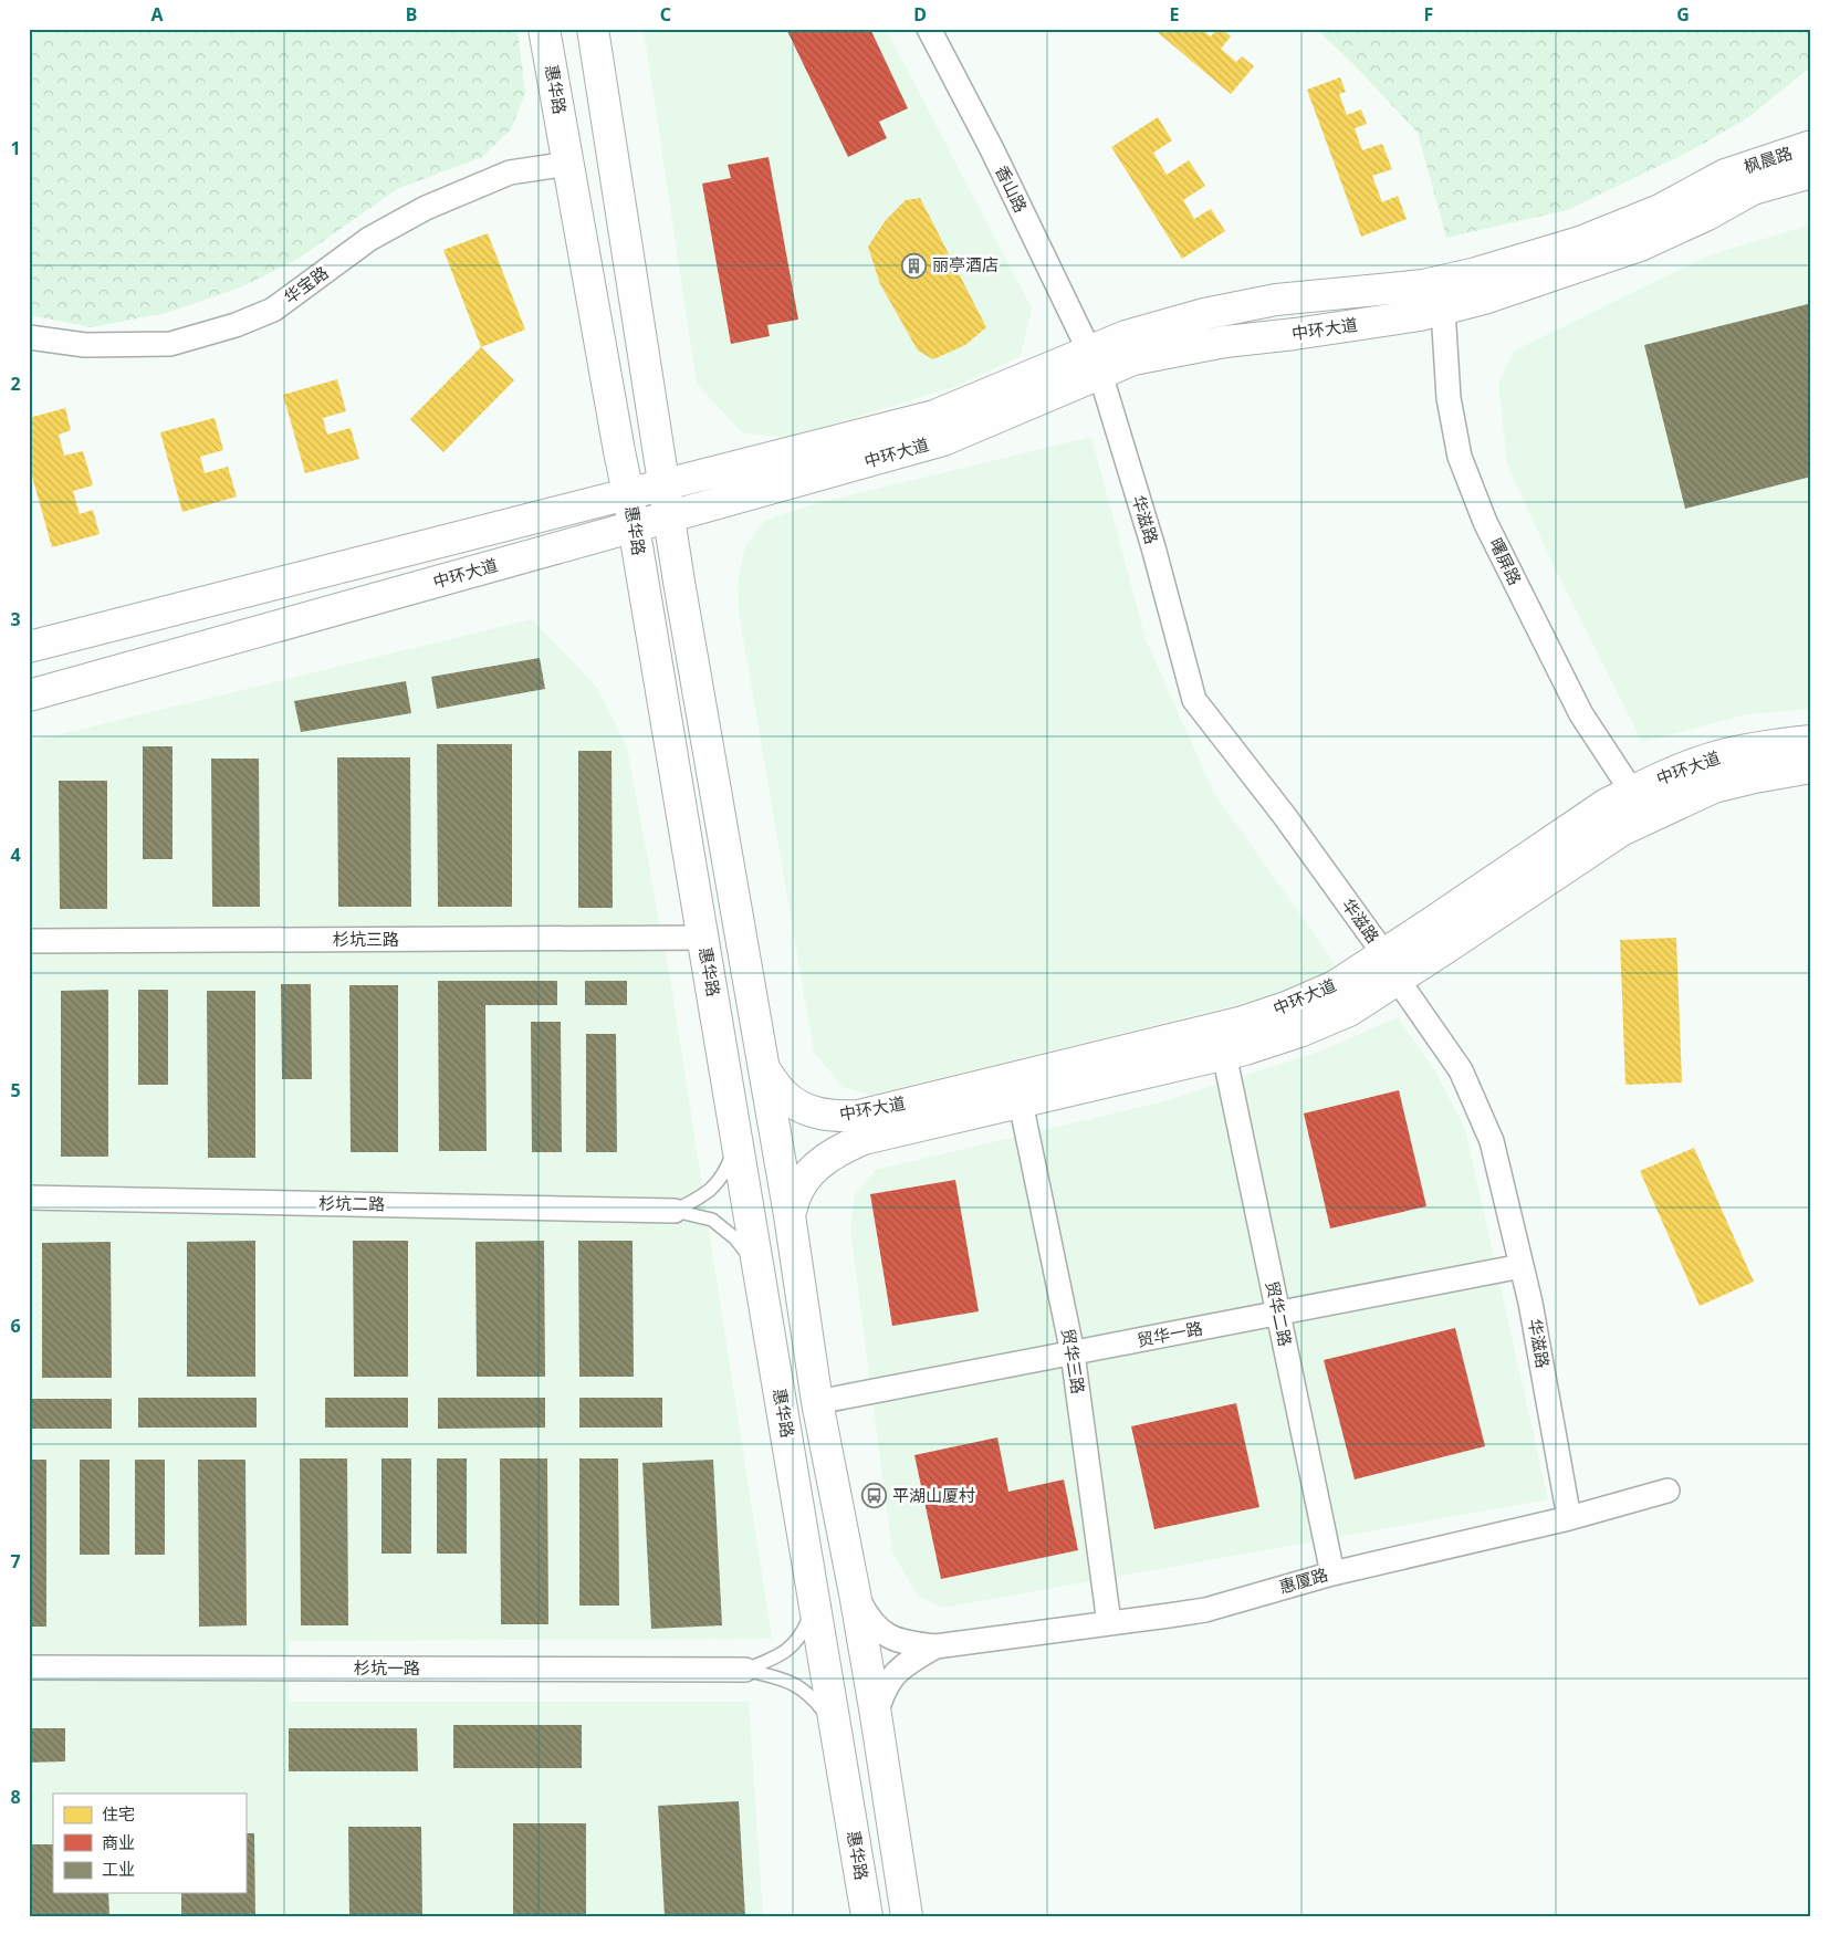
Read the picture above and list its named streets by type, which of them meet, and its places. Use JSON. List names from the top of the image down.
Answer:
{
  "streets": {
    "street": [
      "惠华路",
      "枫晨路",
      "香山路",
      "华宝路",
      "中环大道",
      "华滋路",
      "曙屏路",
      "杉坑三路",
      "杉坑二路",
      "贸华二路",
      "贸华一路",
      "贸华三路",
      "惠厦路",
      "杉坑一路"
    ]
  },
  "crossings": [
    ["惠华路", "华宝路"],
    ["惠华路", "中环大道"],
    ["惠华路", "杉坑三路"],
    ["枫晨路", "中环大道"],
    ["香山路", "中环大道"],
    ["香山路", "华滋路"],
    ["中环大道", "华滋路"],
    ["中环大道", "曙屏路"],
    ["中环大道", "贸华二路"],
    ["中环大道", "贸华三路"],
    ["华滋路", "贸华一路"],
    ["华滋路", "惠厦路"],
    ["贸华二路", "贸华一路"],
    ["贸华二路", "惠厦路"],
    ["贸华一路", "贸华三路"],
    ["贸华三路", "惠厦路"]
  ],
  "places": {
    "building": ["丽亭酒店"],
    "bus stop": ["平湖山厦村"]
  },
  "legend": ["住宅", "商业", "工业"],
  "grid": {
    "columns": [
      "A",
      "B",
      "C",
      "D",
      "E",
      "F",
      "G"
    ],
    "rows": [
      "1",
      "2",
      "3",
      "4",
      "5",
      "6",
      "7",
      "8"
    ]
  }
}
